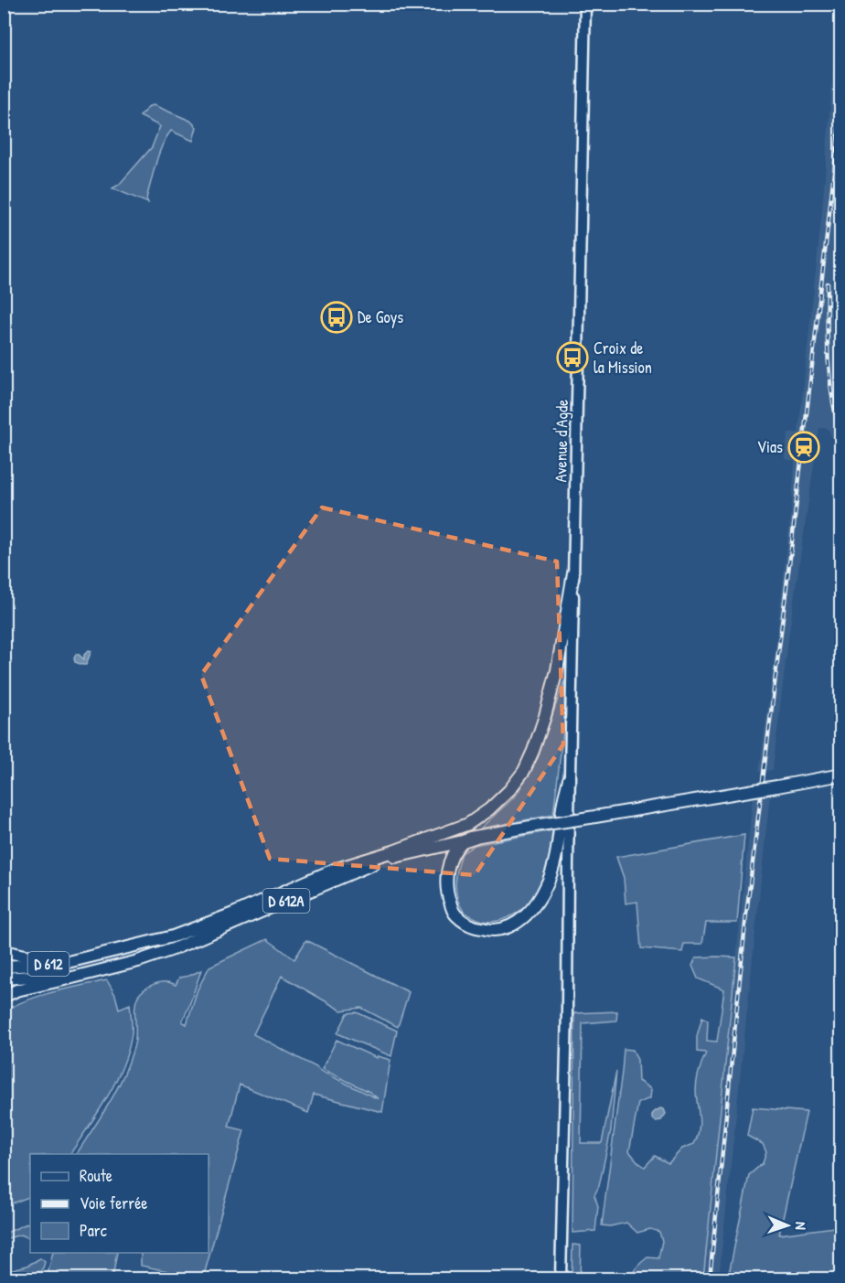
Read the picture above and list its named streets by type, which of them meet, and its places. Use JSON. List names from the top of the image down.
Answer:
{
  "streets": {
    "highway": ["D 612A", "D 612"],
    "main road": ["Avenue d'Agde"]
  },
  "crossings": [
    ["D 612A", "D 612"]
  ],
  "places": {
    "bus stop": ["De Goys", "Croix de la Mission"],
    "station": ["Vias"]
  },
  "legend": ["Route", "Voie ferrée", "Parc"],
  "north": "right"
}
